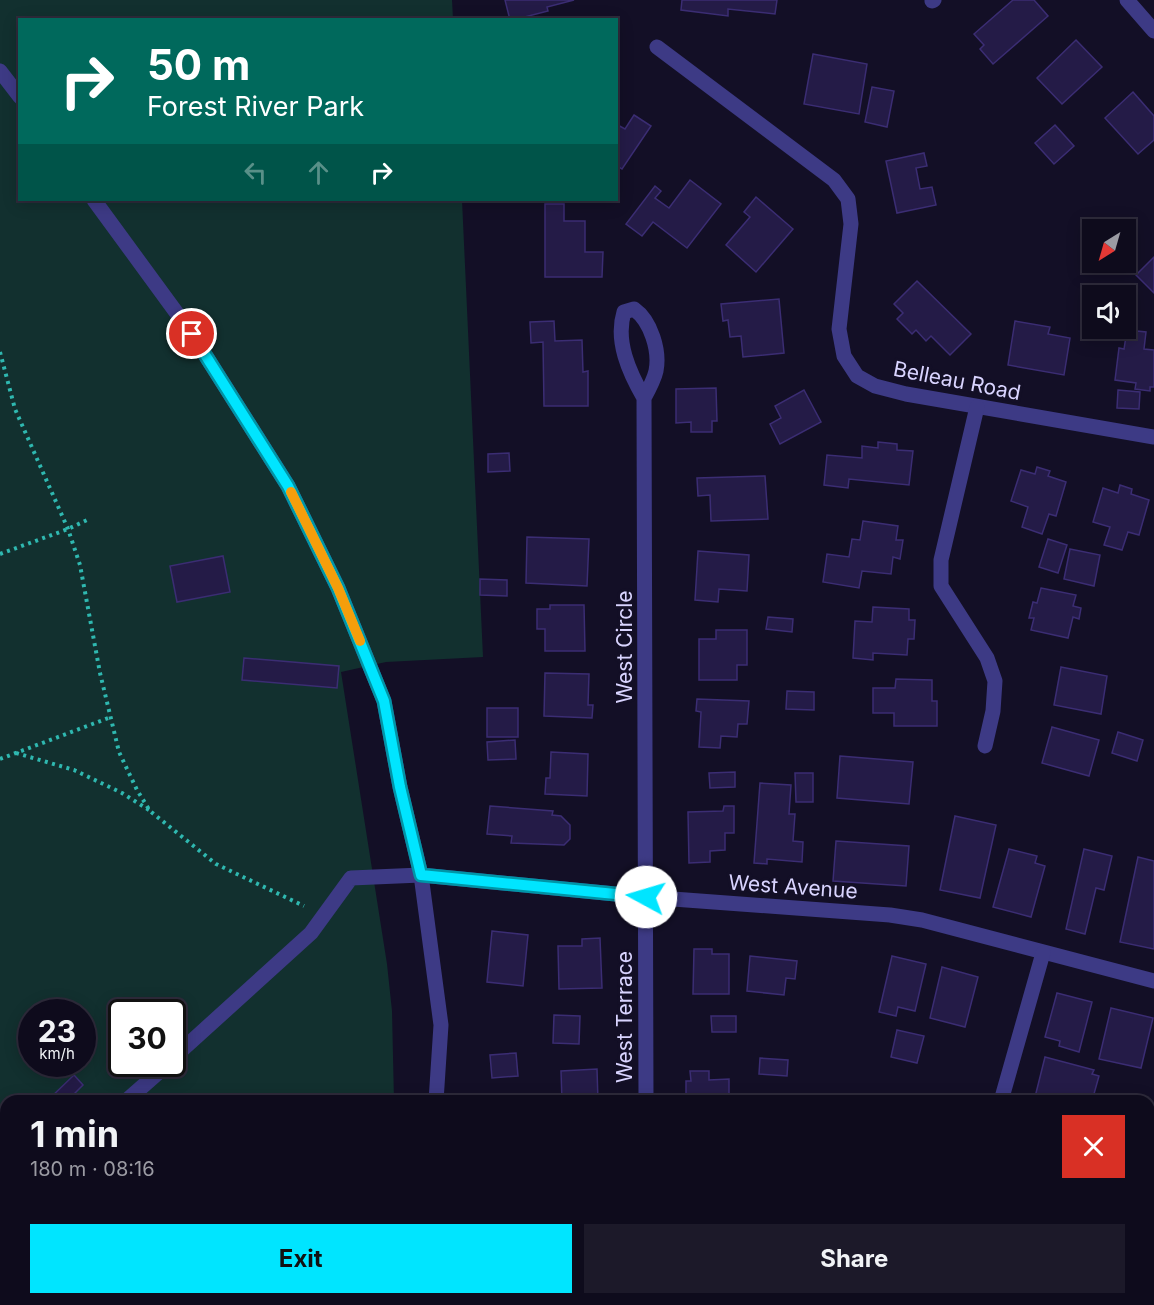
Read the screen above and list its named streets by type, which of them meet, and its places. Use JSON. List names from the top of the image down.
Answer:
{
  "streets": {
    "street": [
      "Belleau Road",
      "West Circle",
      "West Avenue",
      "West Terrace"
    ]
  },
  "crossings": [
    ["West Circle", "West Avenue"],
    ["West Circle", "West Terrace"],
    ["West Avenue", "West Terrace"]
  ],
  "north": "bottom left",
  "page": {
    "turn": ["50 m", "Forest River Park"],
    "speed": "23 km/h",
    "limit": "30",
    "heading": ["1 min", "180 m · 08:16"],
    "buttons": ["Exit", "Share"]
  }
}
